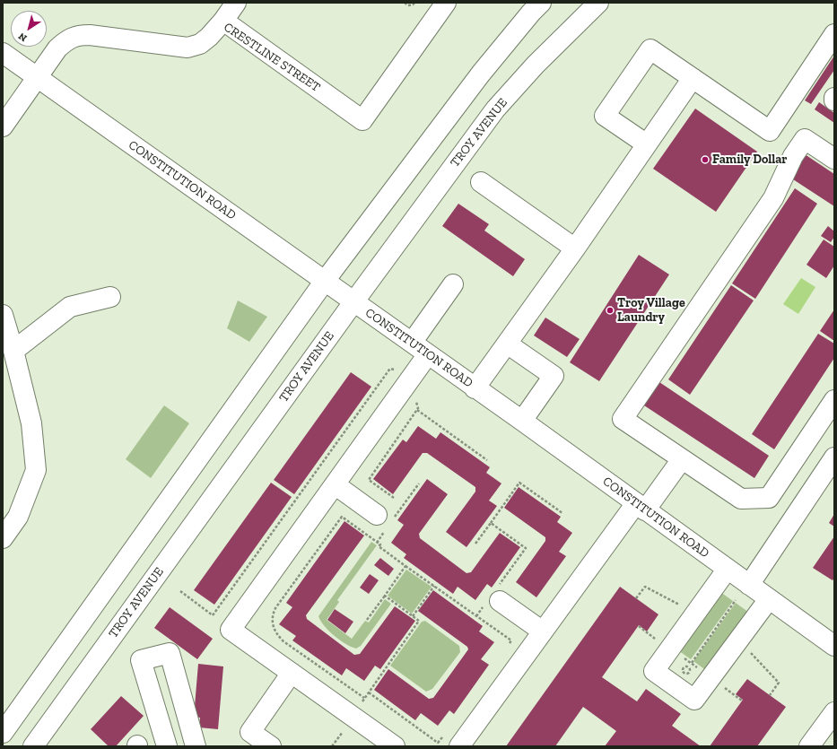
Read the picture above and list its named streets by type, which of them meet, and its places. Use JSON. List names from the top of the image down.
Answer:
{
  "streets": {
    "main road": ["CRESTLINE STREET", "TROY AVENUE", "CONSTITUTION ROAD"]
  },
  "crossings": [
    ["CRESTLINE STREET", "CONSTITUTION ROAD"],
    ["TROY AVENUE", "CONSTITUTION ROAD"]
  ],
  "places": ["Family Dollar", "Troy Village Laundry"],
  "north": "bottom left"
}
